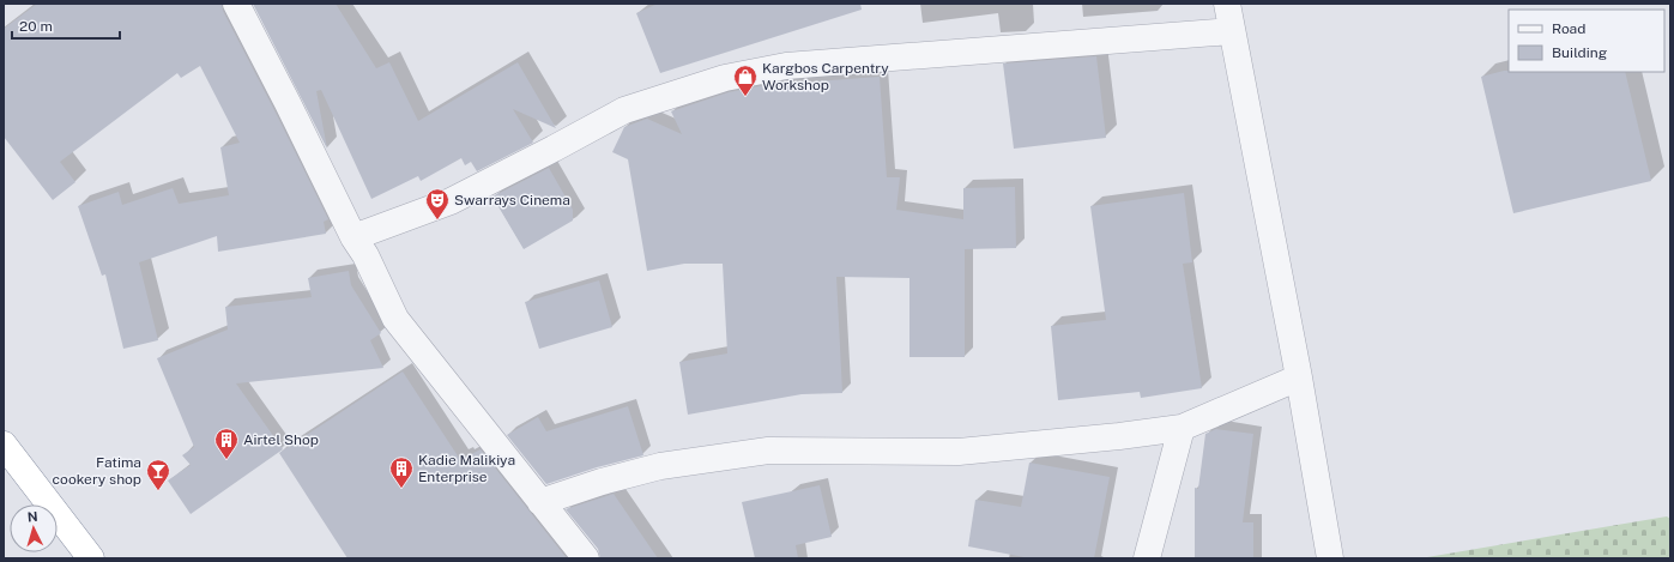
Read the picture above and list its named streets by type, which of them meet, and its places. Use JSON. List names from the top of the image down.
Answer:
{
  "places": {
    "shop": ["Kargbos Carpentry Workshop"],
    "theatre": ["Swarrays Cinema"],
    "building": ["Airtel Shop", "Kadie Malikiya Enterprise"],
    "bar": ["Fatima cookery shop"]
  },
  "legend": ["Road", "Building"],
  "scale_bar": "20 m",
  "north": "top"
}
